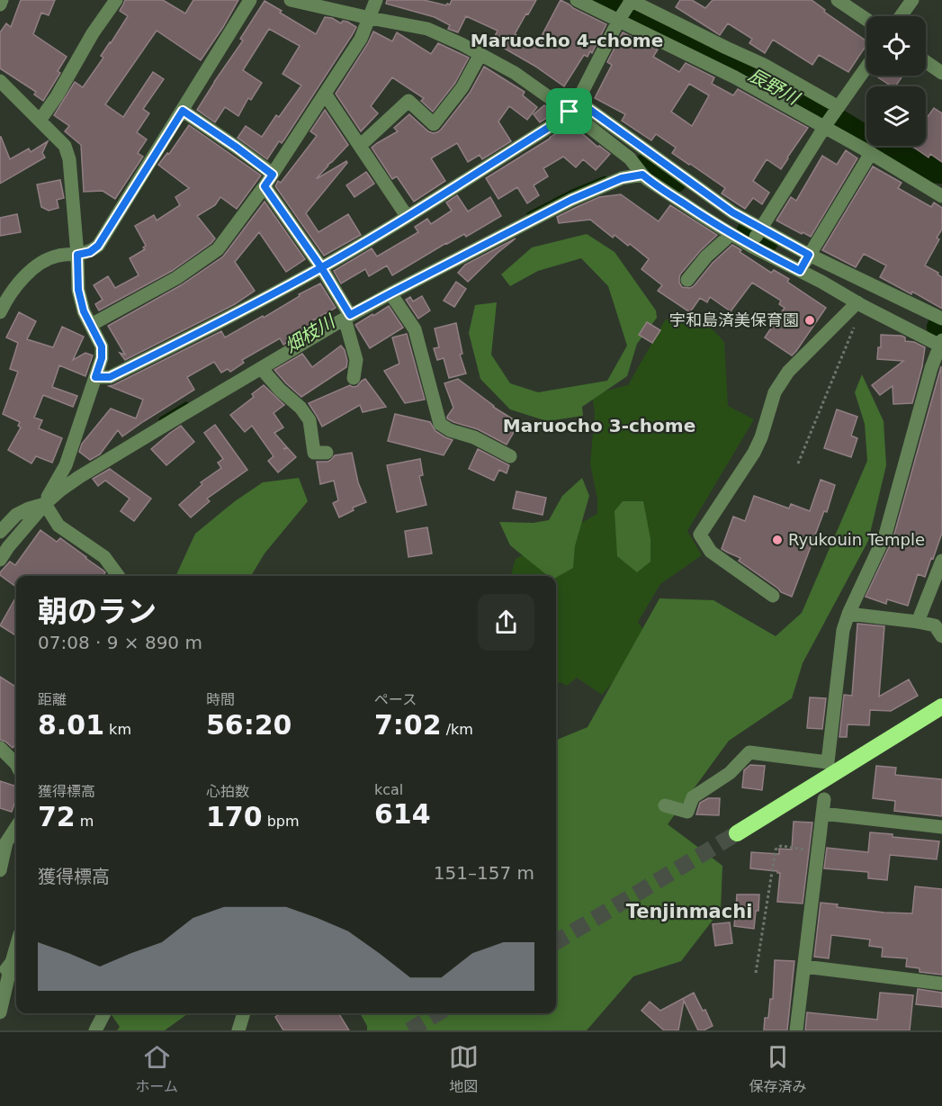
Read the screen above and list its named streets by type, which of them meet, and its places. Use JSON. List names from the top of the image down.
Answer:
{
  "districts": ["Maruocho 4-chome", "Maruocho 3-chome", "Tenjinmachi"],
  "water": ["辰野川", "畑枝川"],
  "places": ["宇和島済美保育園", "Ryukouin Temple"],
  "page": {
    "heading": ["朝のラン", "07:08 · 9 × 890 m"],
    "stats": [
      ["距離", "8.01 km"],
      ["時間", "56:20"],
      ["ペース", "7:02 /km"],
      ["獲得標高", "72 m"],
      ["心拍数", "170 bpm"],
      ["kcal", "614"]
    ],
    "chart": ["獲得標高", "151–157 m"],
    "tabs": ["ホーム", "地図", "保存済み"]
  }
}
